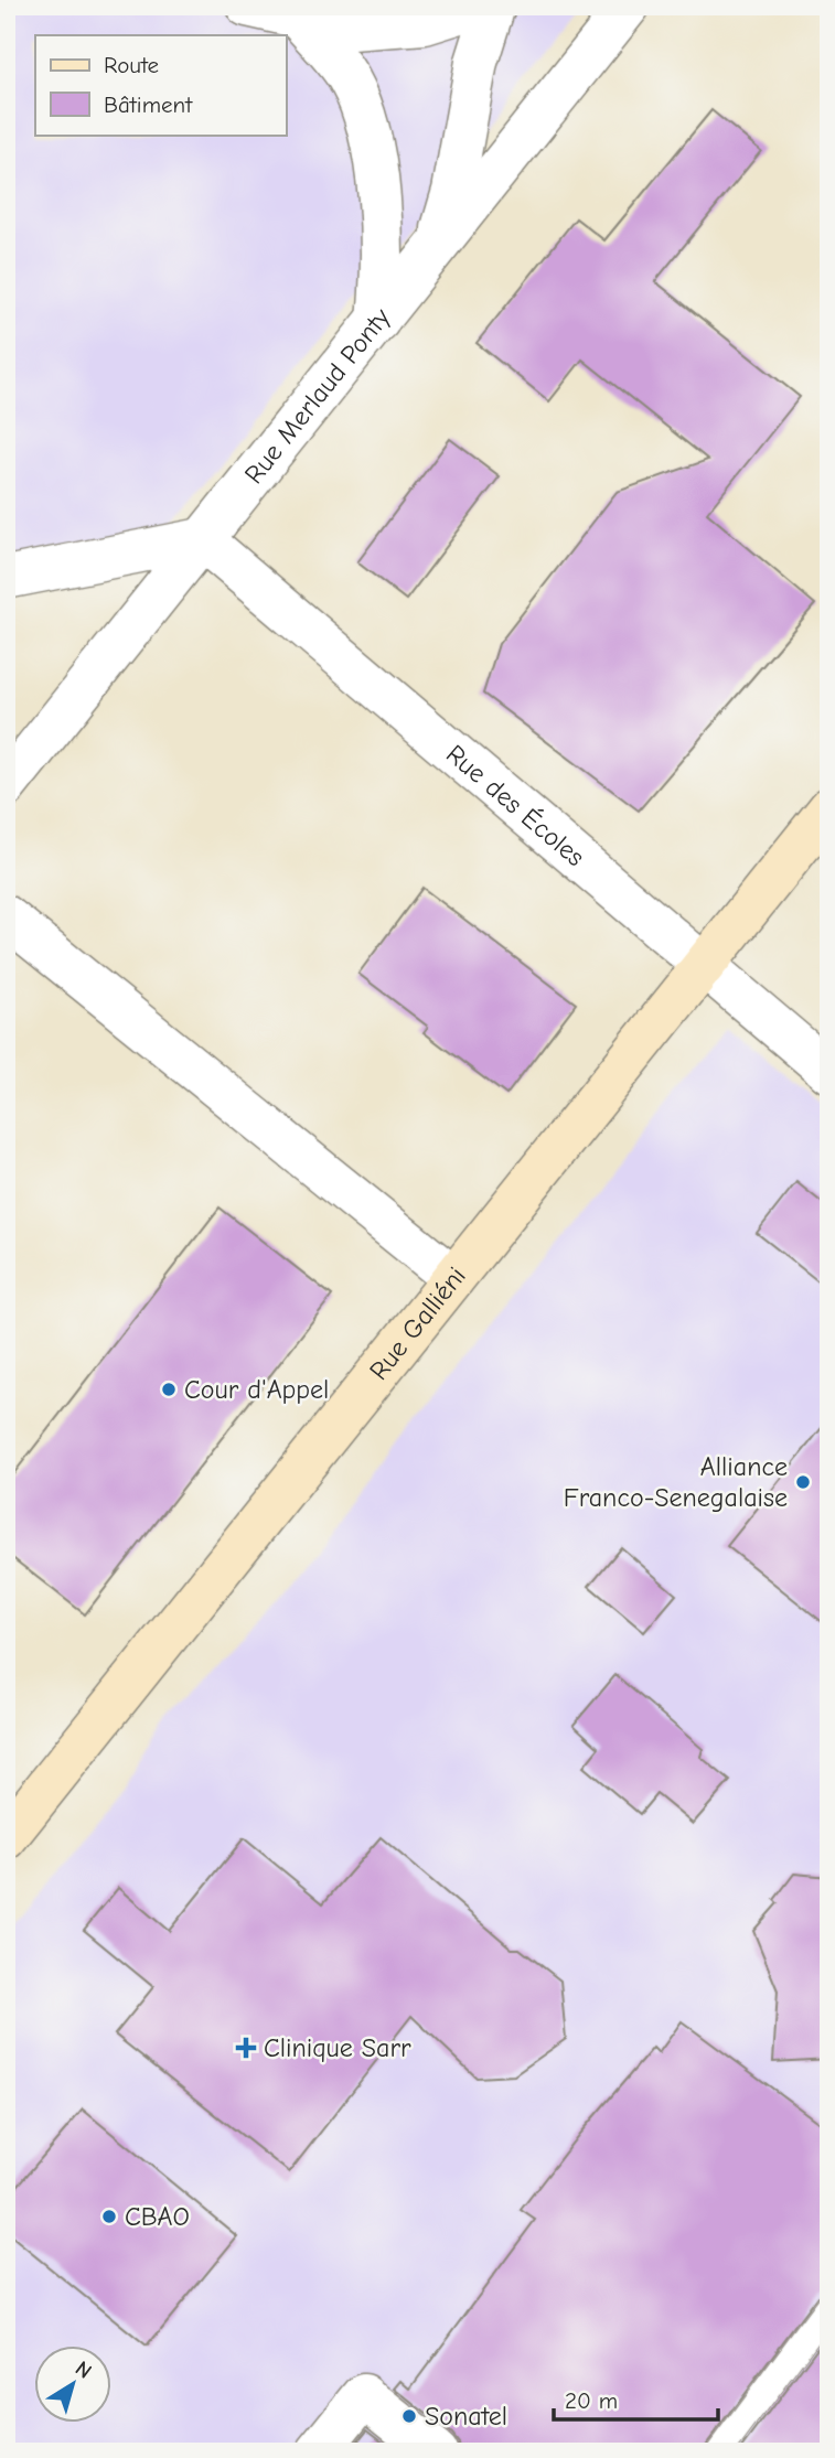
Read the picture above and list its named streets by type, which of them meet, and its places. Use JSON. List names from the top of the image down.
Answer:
{
  "streets": {
    "street": ["Rue Merlaud Ponty", "Rue des Écoles", "Rue Galliéni"]
  },
  "crossings": [
    ["Rue Merlaud Ponty", "Rue des Écoles"],
    ["Rue des Écoles", "Rue Galliéni"]
  ],
  "places": {
    "other": [
      "Cour d'Appel",
      "Alliance Franco-Senegalaise",
      "CBAO",
      "Sonatel"
    ],
    "health": ["Clinique Sarr"]
  },
  "legend": ["Route", "Bâtiment"],
  "scale_bar": "20 m",
  "north": "top right"
}
